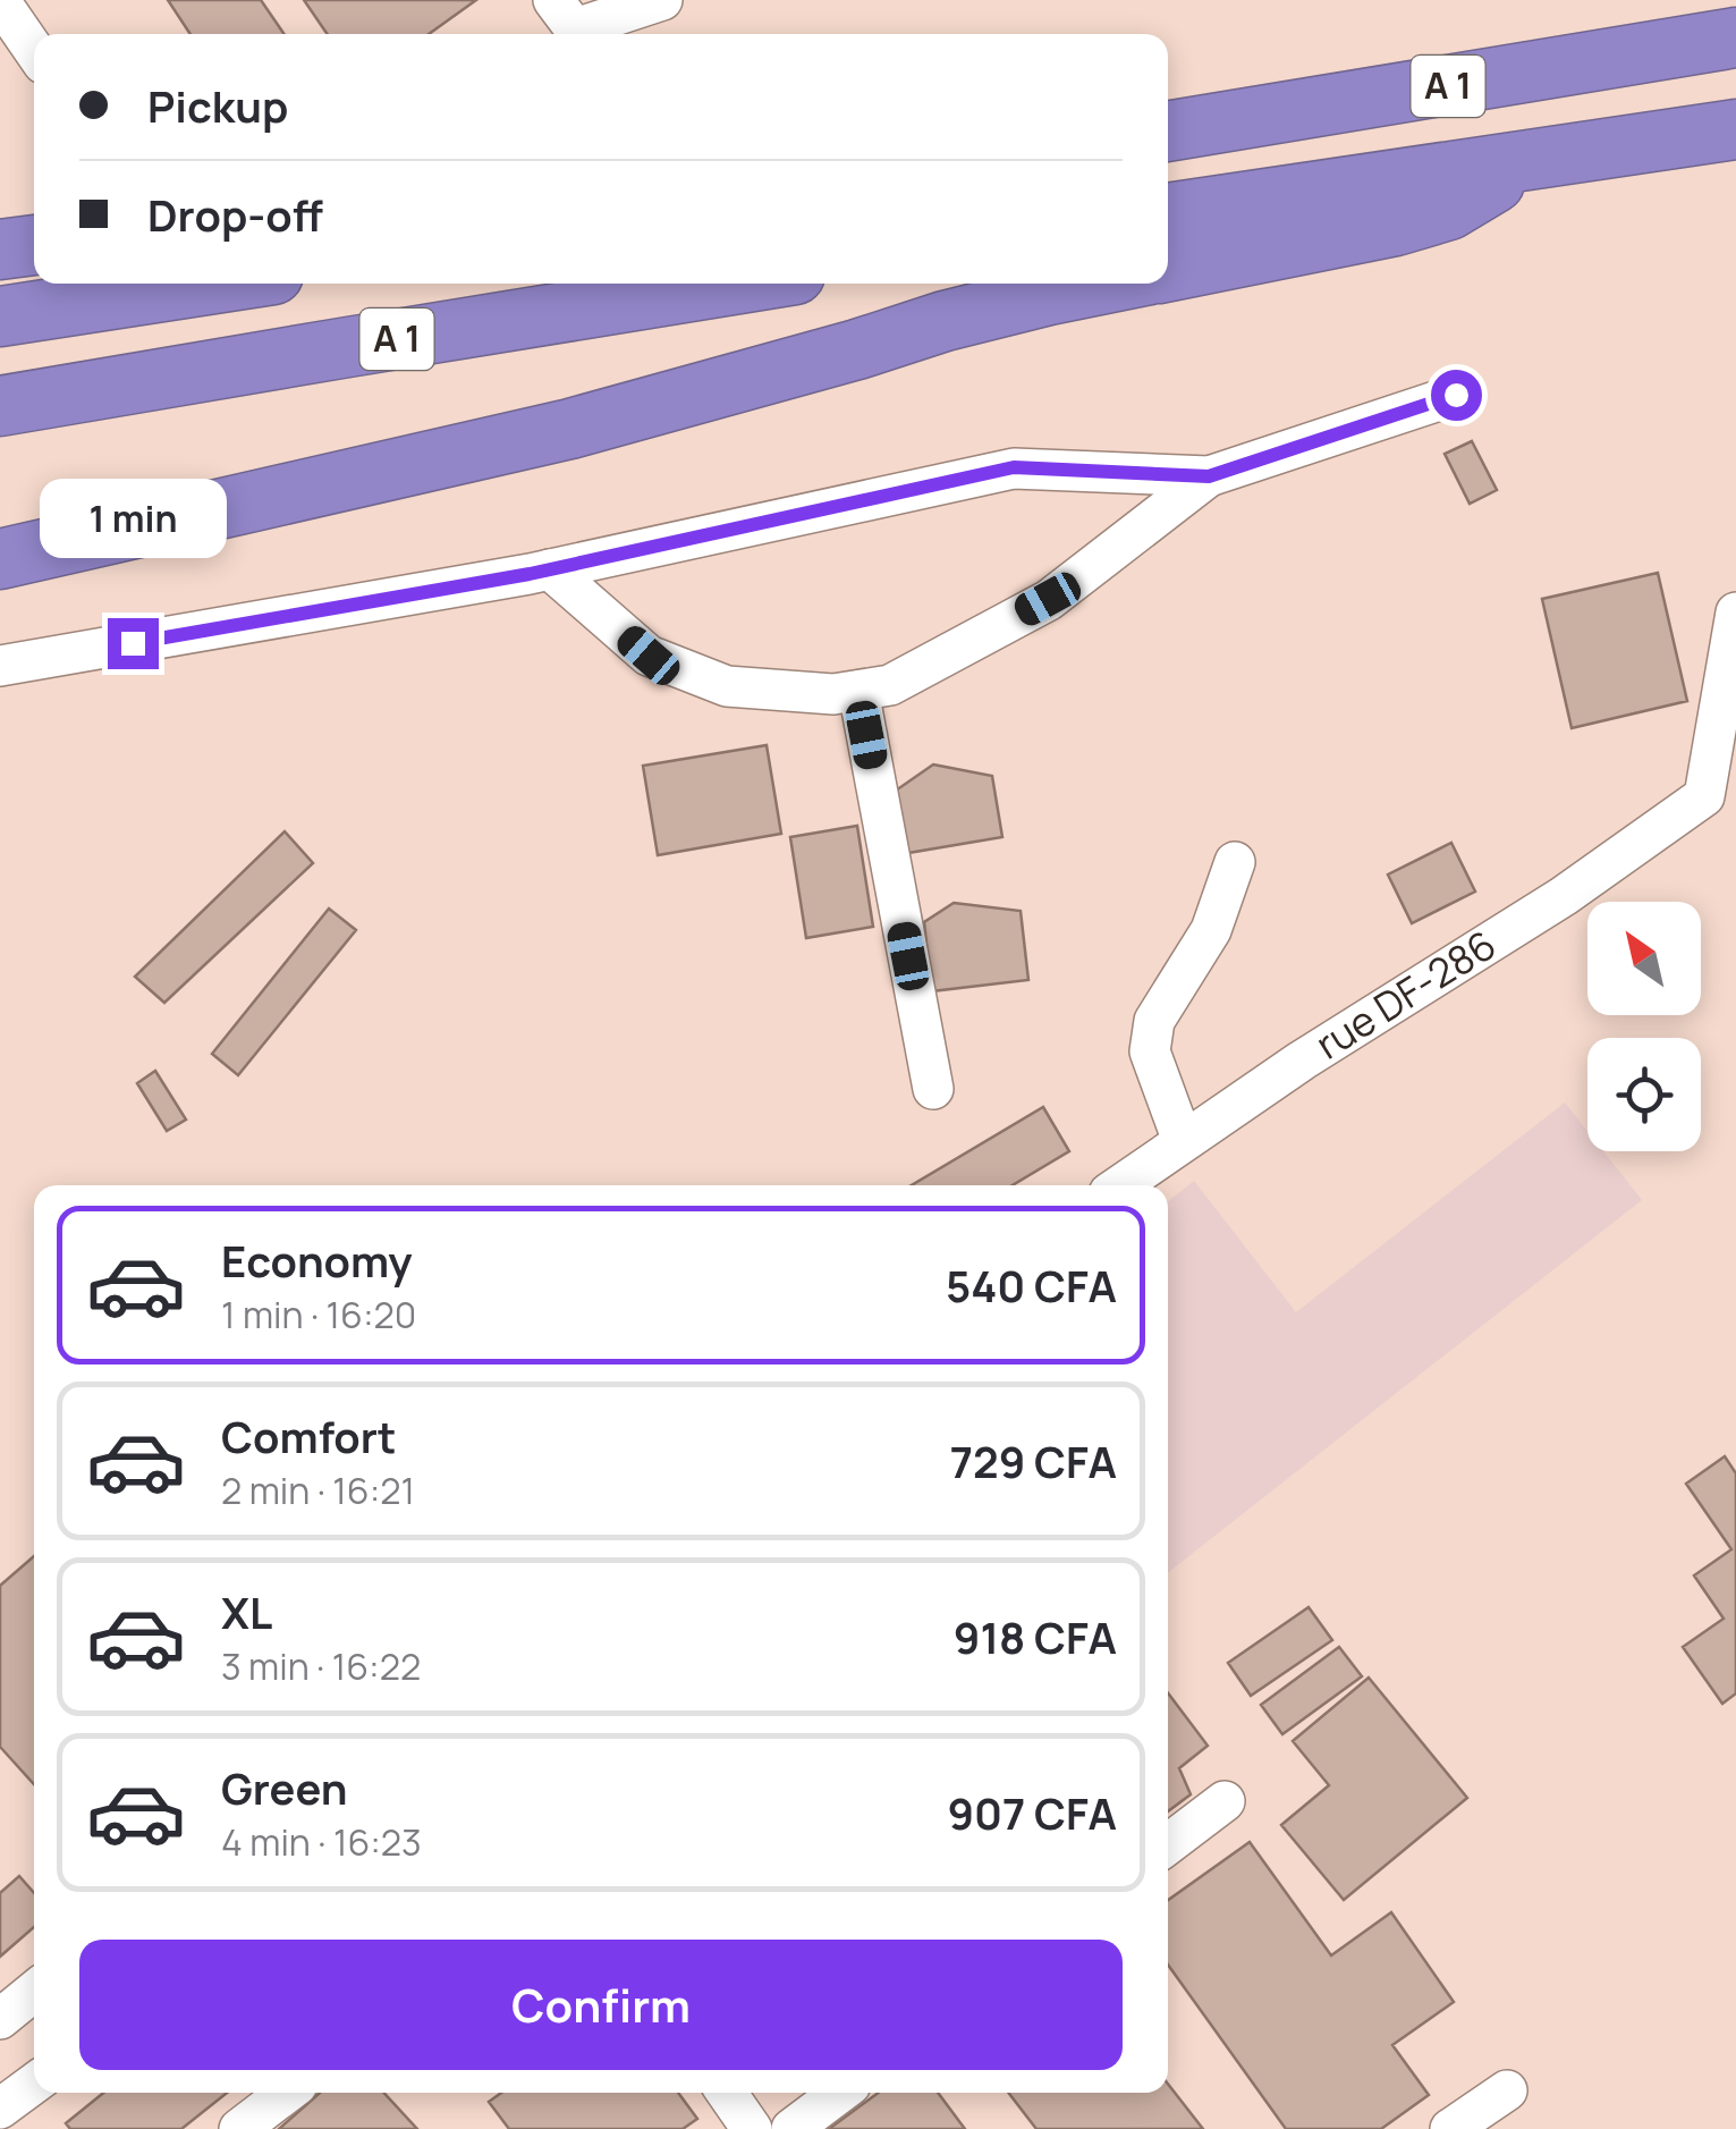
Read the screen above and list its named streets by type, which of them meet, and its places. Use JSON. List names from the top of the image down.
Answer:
{
  "streets": {
    "highway": ["A 1"],
    "street": ["rue DF-286"]
  },
  "north": "top left",
  "page": {
    "banner": ["Pickup", "Drop-off"],
    "bubble": "1 min",
    "list": [
      {
        "name": "Economy",
        "note": "1 min · 16:20",
        "value": "540 CFA"
      },
      {
        "name": "Comfort",
        "note": "2 min · 16:21",
        "value": "729 CFA"
      },
      {
        "name": "XL",
        "note": "3 min · 16:22",
        "value": "918 CFA"
      },
      {
        "name": "Green",
        "note": "4 min · 16:23",
        "value": "907 CFA"
      }
    ],
    "buttons": "Confirm"
  }
}
